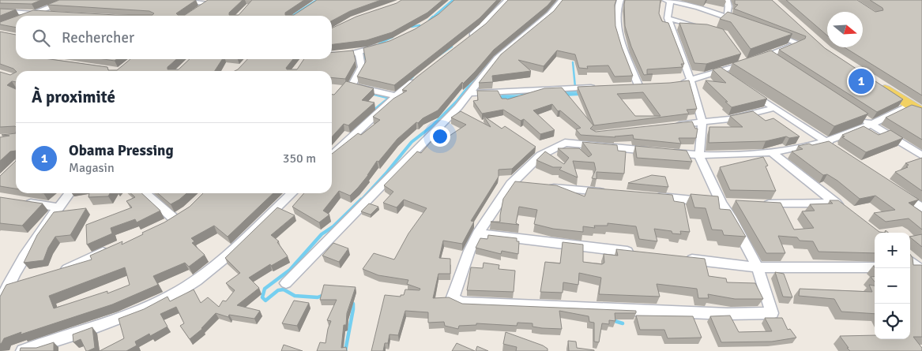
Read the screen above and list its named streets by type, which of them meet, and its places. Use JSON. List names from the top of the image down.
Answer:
{
  "north": "right",
  "page": {
    "search": "Rechercher",
    "pins": "1",
    "heading": "À proximité",
    "list": [
      {
        "mark": "1",
        "name": "Obama Pressing",
        "note": "Magasin",
        "value": "350 m"
      }
    ],
    "map_buttons": ["+", "−"]
  }
}
